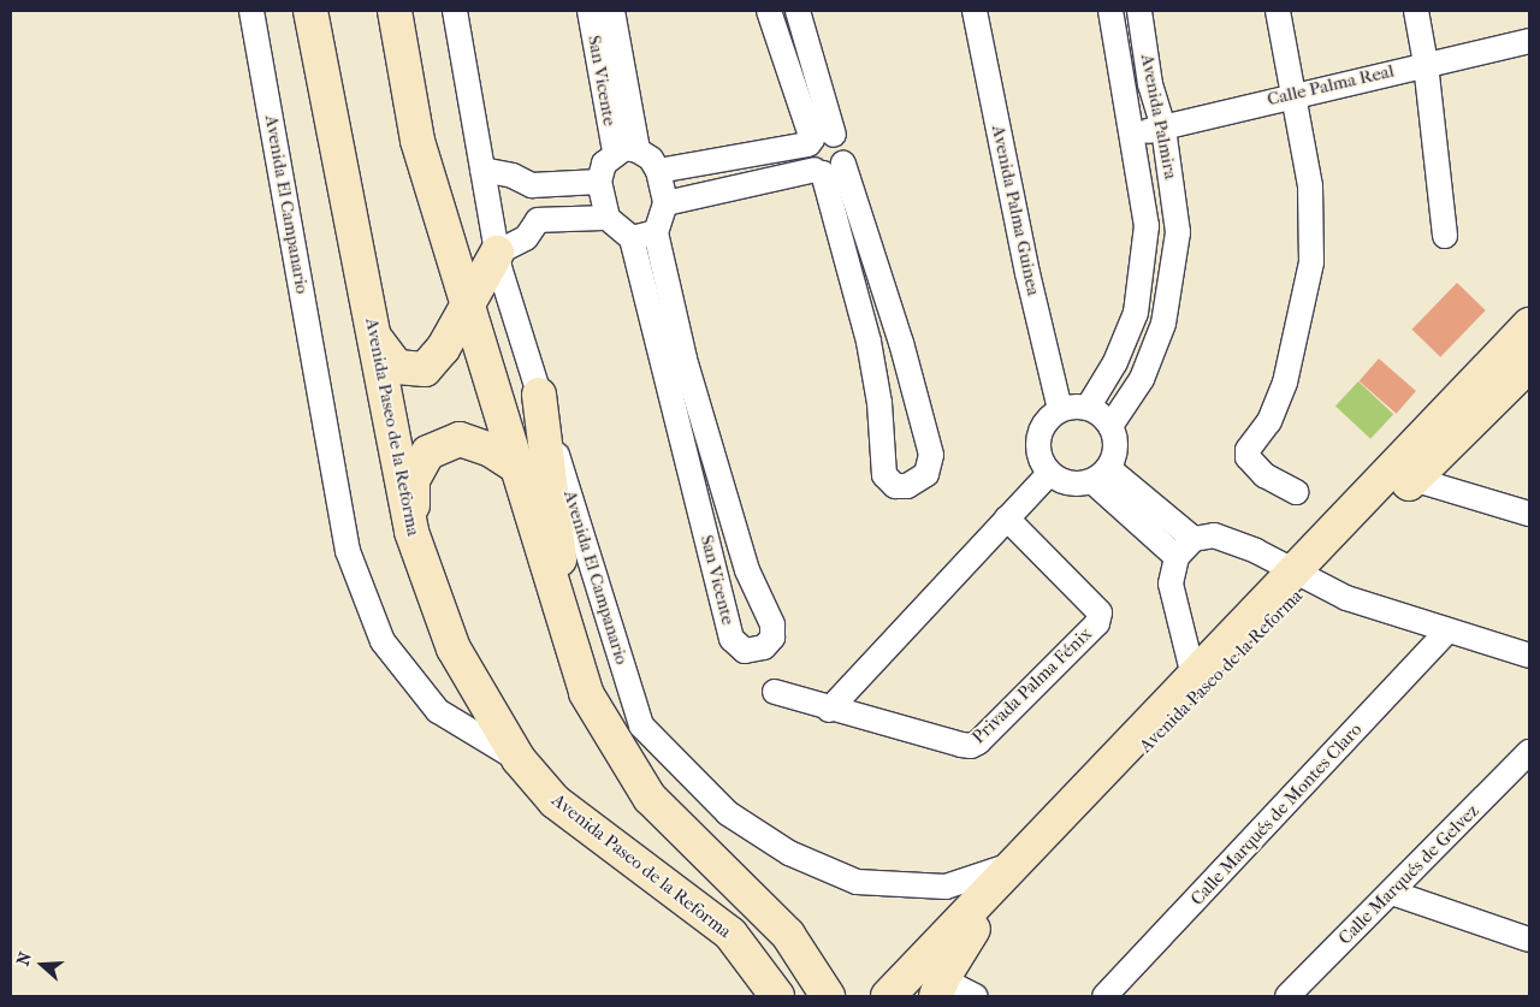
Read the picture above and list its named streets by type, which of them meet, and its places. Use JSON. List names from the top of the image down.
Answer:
{
  "streets": {
    "street": [
      "San Vicente",
      "Calle Palma Real",
      "Avenida Palmira",
      "Avenida El Campanario",
      "Avenida Palma Guinea",
      "Avenida Paseo de la Reforma",
      "Privada Palma Fénix",
      "Calle Marqués de Montes Claro",
      "Calle Marqués de Gelvez"
    ]
  },
  "crossings": [
    ["Calle Palma Real", "Avenida Palmira"],
    ["Avenida Palmira", "Avenida Palma Guinea"],
    ["Avenida El Campanario", "Avenida Paseo de la Reforma"]
  ],
  "north": "left"
}
